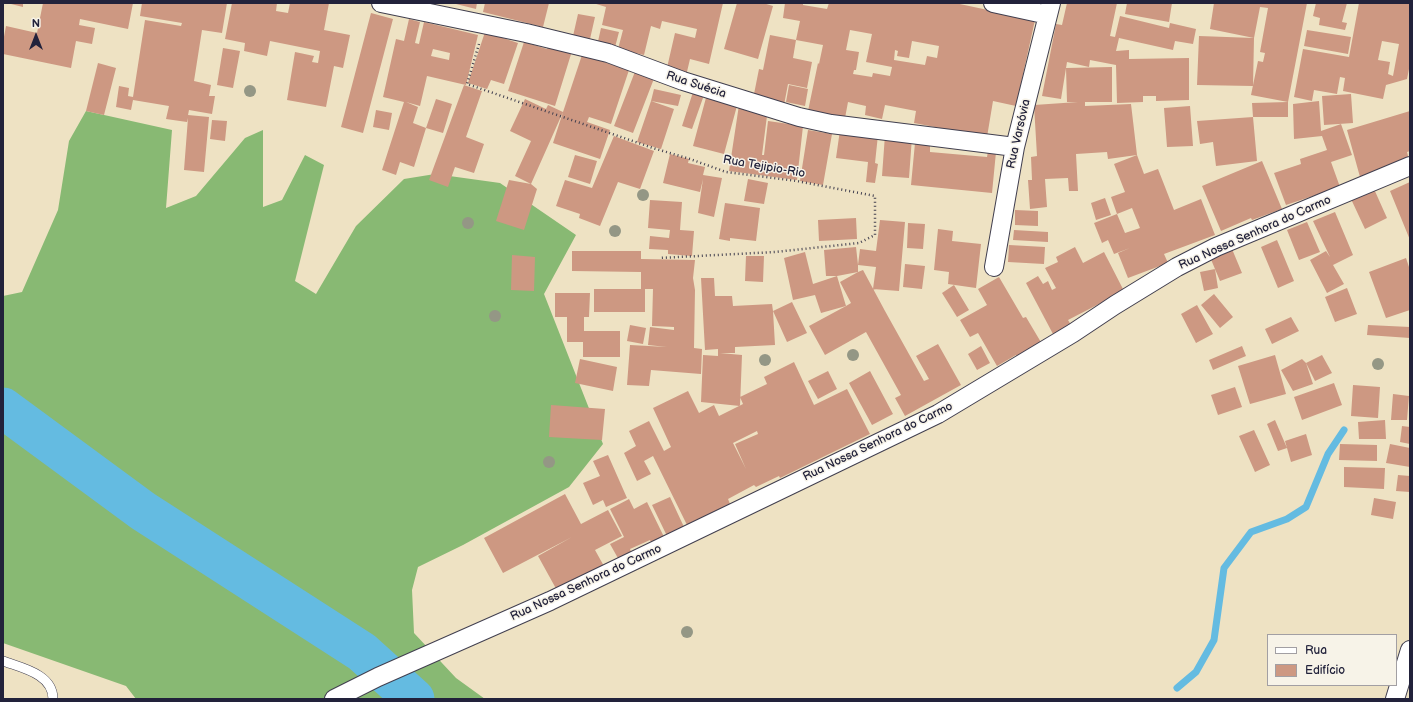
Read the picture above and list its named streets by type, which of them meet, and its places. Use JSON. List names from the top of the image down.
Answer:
{
  "streets": {
    "street": ["Rua Suécia", "Rua Varsóvia", "Rua Nossa Senhora do Carmo"],
    "path": ["Rua Tejipio-Rio"]
  },
  "crossings": [
    ["Rua Suécia", "Rua Varsóvia"],
    ["Rua Suécia", "Rua Tejipio-Rio"]
  ],
  "legend": ["Rua", "Edifício"],
  "north": "top"
}
